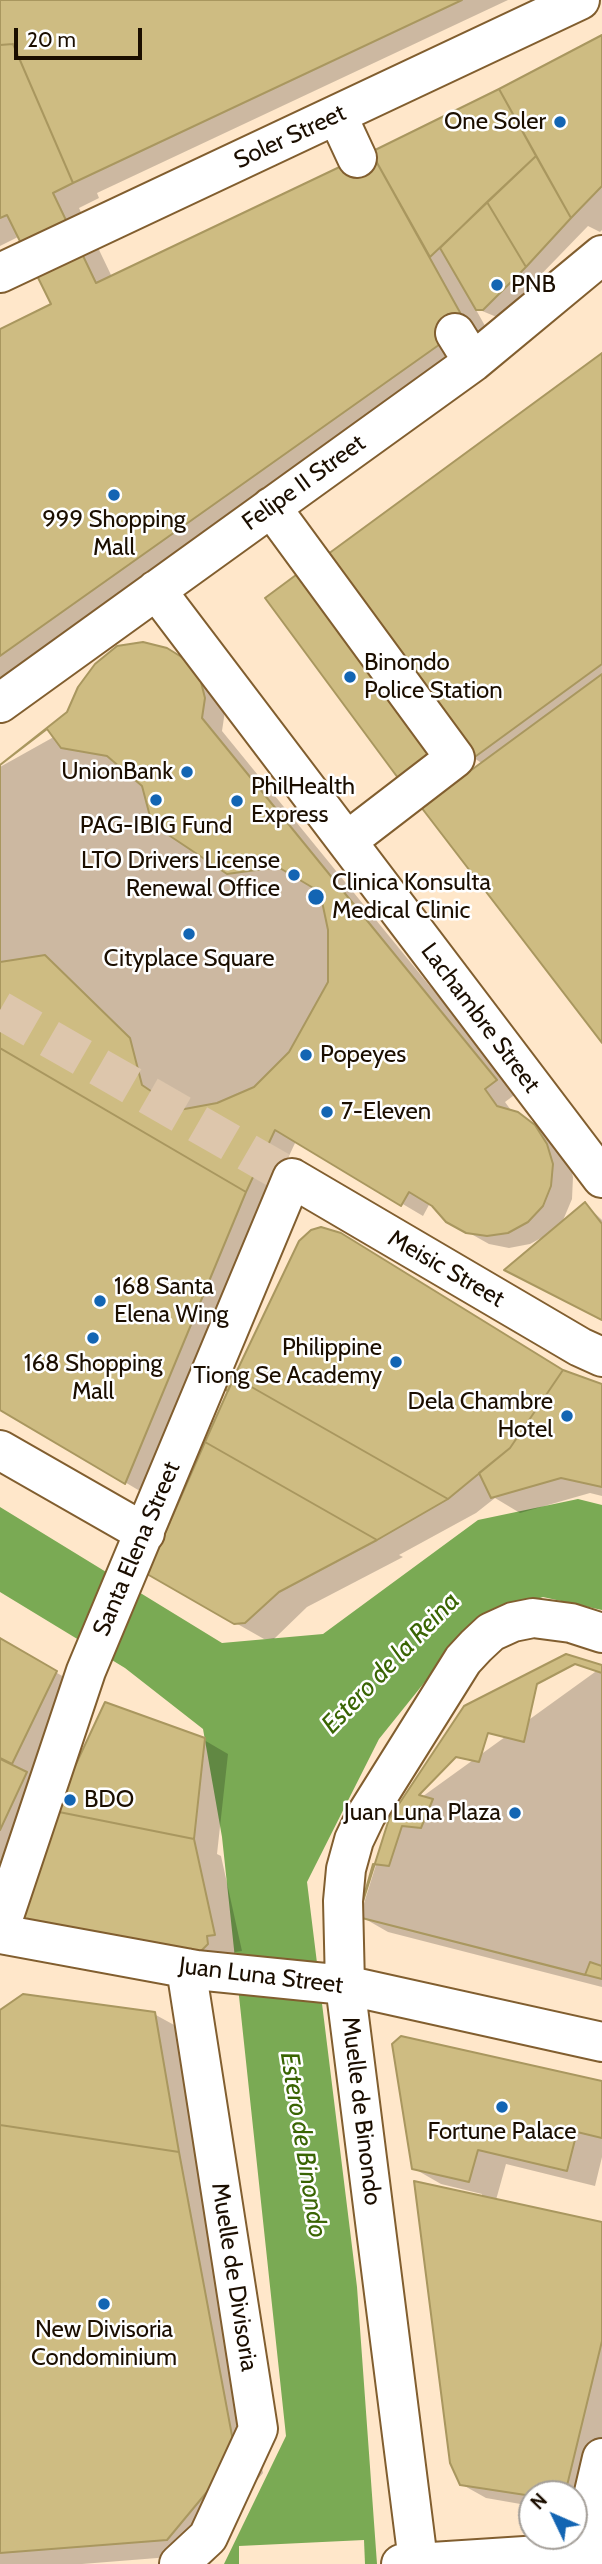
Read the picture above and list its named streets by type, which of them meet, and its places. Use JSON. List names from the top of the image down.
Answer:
{
  "streets": {
    "street": [
      "Soler Street",
      "Felipe II Street",
      "Lachambre Street",
      "Meisic Street",
      "Santa Elena Street",
      "Juan Luna Street",
      "Muelle de Binondo",
      "Muelle de Divisoria"
    ]
  },
  "crossings": [
    ["Felipe II Street", "Lachambre Street"],
    ["Meisic Street", "Santa Elena Street"],
    ["Juan Luna Street", "Muelle de Binondo"],
    ["Juan Luna Street", "Muelle de Divisoria"]
  ],
  "water": ["Estero de la Reina", "Estero de Binondo"],
  "places": [
    "One Soler",
    "PNB",
    "999 Shopping Mall",
    "Binondo Police Station",
    "UnionBank",
    "PAG-IBIG Fund",
    "PhilHealth Express",
    "LTO Drivers License Renewal Office",
    "Clinica Konsulta Medical Clinic",
    "Cityplace Square",
    "Popeyes",
    "7-Eleven",
    "168 Santa Elena Wing",
    "168 Shopping Mall",
    "Philippine Tiong Se Academy",
    "Dela Chambre Hotel",
    "BDO",
    "Juan Luna Plaza",
    "Fortune Palace",
    "New Divisoria Condominium"
  ],
  "scale_bar": "20 m",
  "north": "top left"
}
